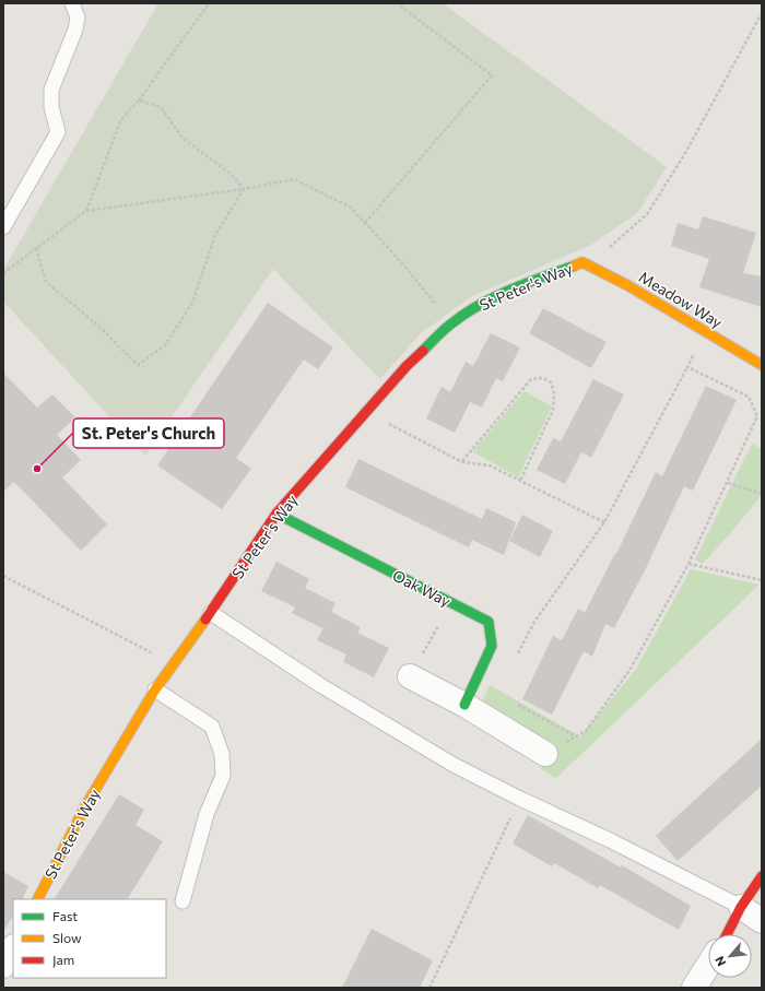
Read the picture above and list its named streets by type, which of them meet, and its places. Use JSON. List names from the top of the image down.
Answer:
{
  "streets": {
    "street": ["St Peter's Way", "Meadow Way", "Oak Way"]
  },
  "crossings": [
    ["St Peter's Way", "Meadow Way"],
    ["St Peter's Way", "Oak Way"]
  ],
  "places": ["St. Peter's Church"],
  "legend": ["Fast", "Slow", "Jam"],
  "north": "bottom left"
}
